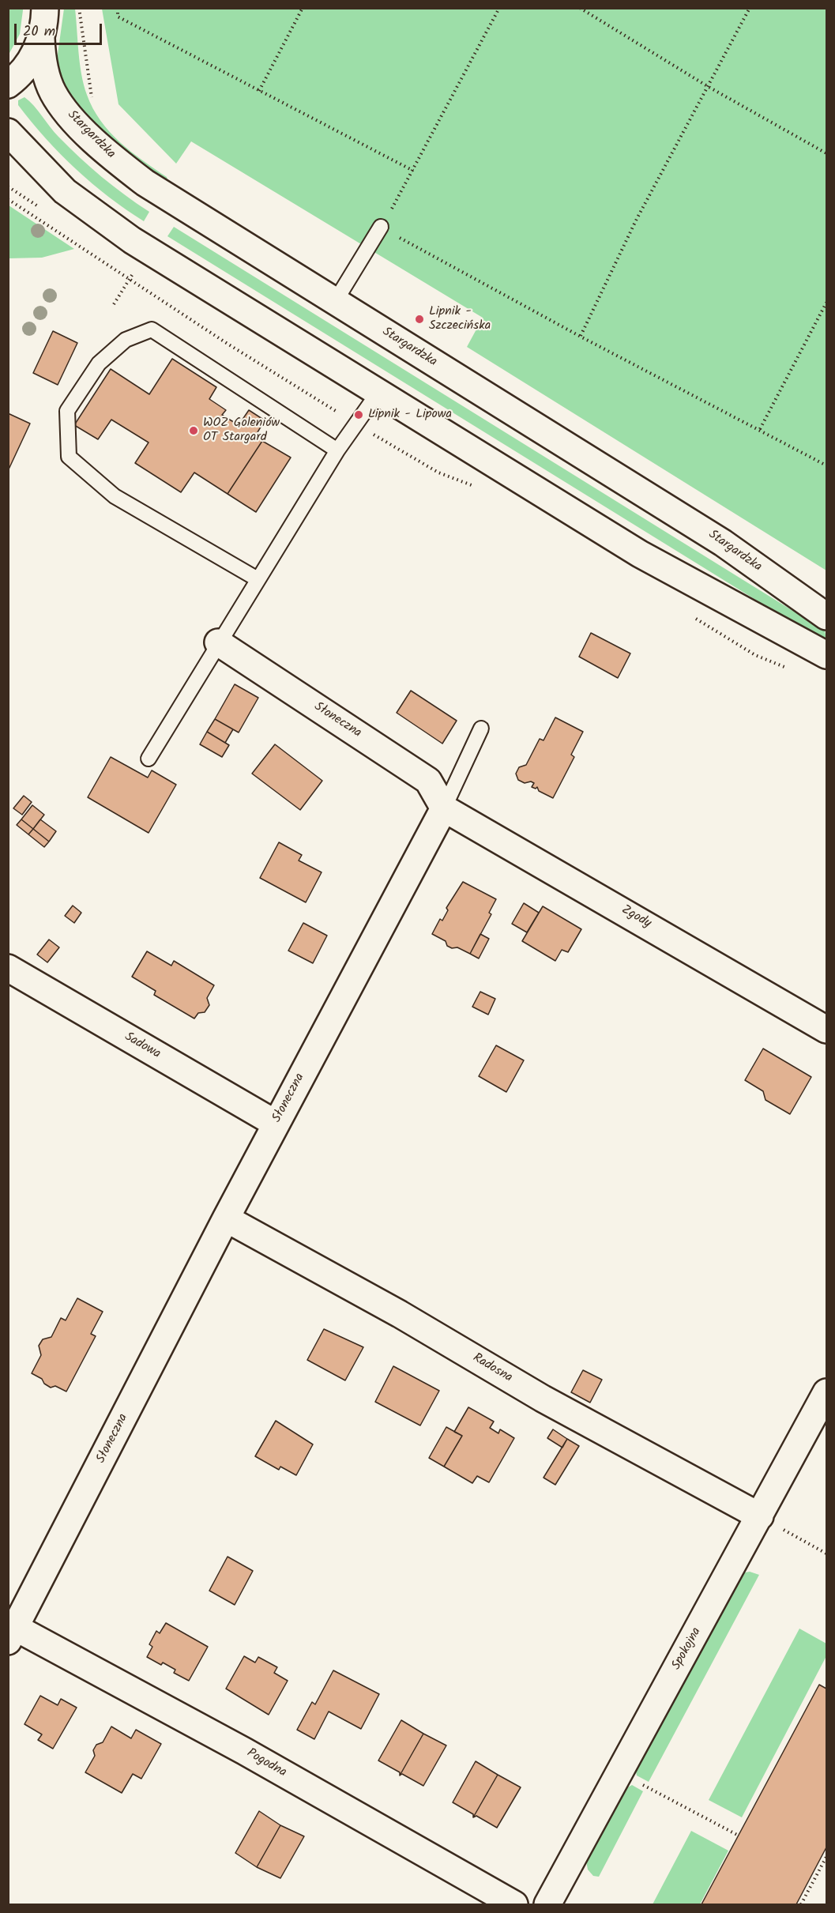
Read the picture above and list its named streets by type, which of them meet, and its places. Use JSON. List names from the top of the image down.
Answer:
{
  "streets": {
    "street": [
      "Stargardzka",
      "Słoneczna",
      "Zgody",
      "Sadowa",
      "Radosna",
      "Spokojna",
      "Pogodna"
    ]
  },
  "crossings": [
    ["Słoneczna", "Zgody"],
    ["Słoneczna", "Sadowa"],
    ["Słoneczna", "Radosna"],
    ["Słoneczna", "Pogodna"],
    ["Radosna", "Spokojna"]
  ],
  "places": ["Lipnik - Szczecińska", "Lipnik - Lipowa", "WOZ Goleniów OT Stargard"],
  "scale_bar": "20 m"
}
